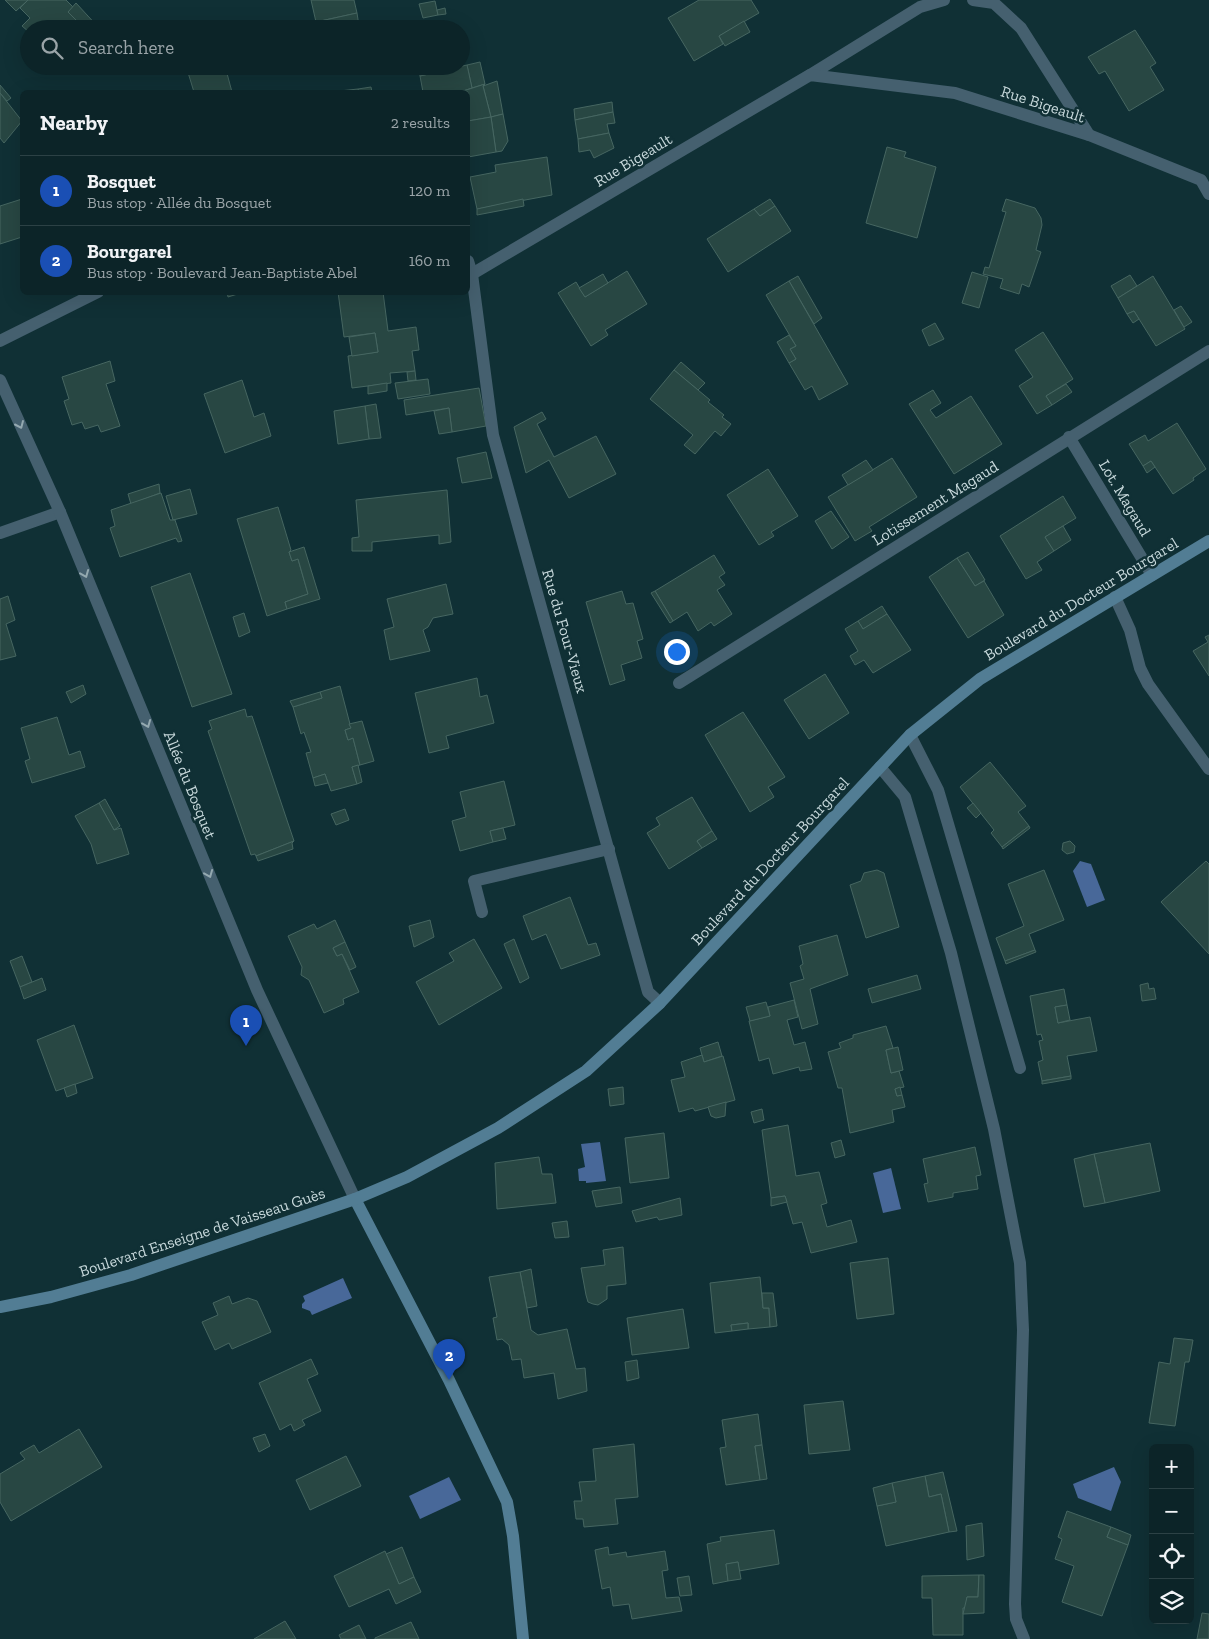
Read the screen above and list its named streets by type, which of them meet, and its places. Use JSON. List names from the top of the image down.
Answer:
{
  "streets": {
    "main road": ["Boulevard du Docteur Bourgarel", "Boulevard Enseigne de Vaisseau Guès"],
    "street": [
      "Rue Bigeault",
      "Lot. Magaud",
      "Lotissement Magaud",
      "Rue du Four-Vieux",
      "Allée du Bosquet"
    ]
  },
  "crossings": [
    ["Rue Bigeault", "Rue du Four-Vieux"],
    ["Lot. Magaud", "Lotissement Magaud"],
    ["Lot. Magaud", "Boulevard du Docteur Bourgarel"],
    ["Boulevard du Docteur Bourgarel", "Rue du Four-Vieux"],
    ["Boulevard du Docteur Bourgarel", "Allée du Bosquet"],
    ["Boulevard du Docteur Bourgarel", "Boulevard Enseigne de Vaisseau Guès"],
    ["Allée du Bosquet", "Boulevard Enseigne de Vaisseau Guès"]
  ],
  "one_way": ["Allée du Bosquet"],
  "page": {
    "search": "Search here",
    "heading": ["Nearby", "2 results"],
    "list": [
      {
        "mark": "1",
        "name": "Bosquet",
        "note": "Bus stop · Allée du Bosquet",
        "value": "120 m"
      },
      {
        "mark": "2",
        "name": "Bourgarel",
        "note": "Bus stop · Boulevard Jean-Baptiste Abel",
        "value": "160 m"
      }
    ],
    "pins": ["1", "2"],
    "map_buttons": ["+", "−"]
  }
}
